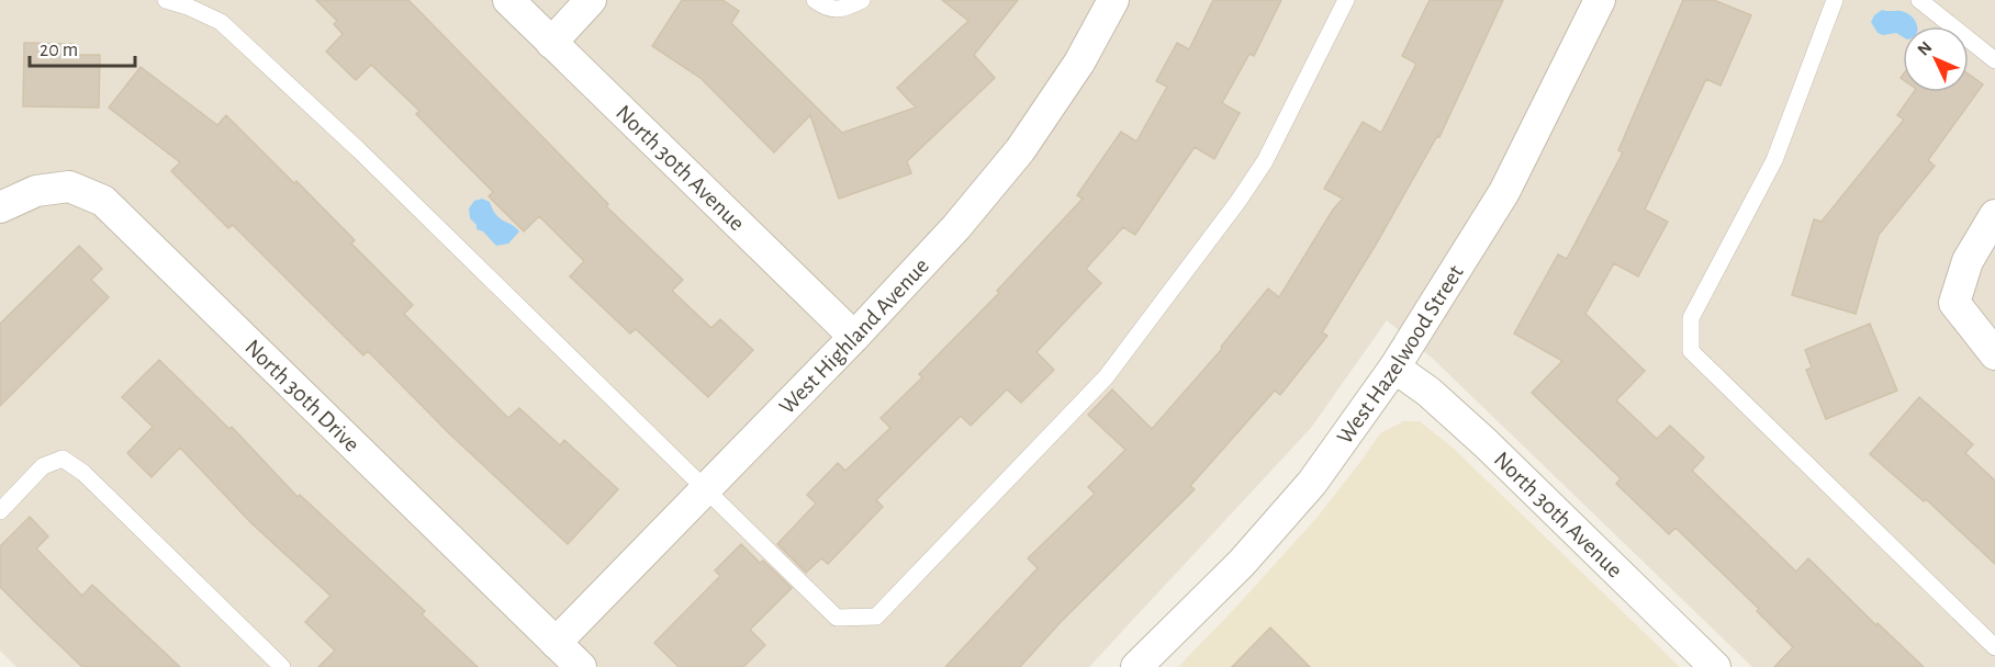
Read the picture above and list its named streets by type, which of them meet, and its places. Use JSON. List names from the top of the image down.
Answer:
{
  "streets": {
    "street": [
      "North 30th Avenue",
      "West Highland Avenue",
      "West Hazelwood Street",
      "North 30th Drive"
    ]
  },
  "crossings": [
    ["North 30th Avenue", "West Highland Avenue"],
    ["North 30th Avenue", "West Hazelwood Street"],
    ["West Highland Avenue", "North 30th Drive"]
  ],
  "scale_bar": "20 m",
  "north": "top left"
}
